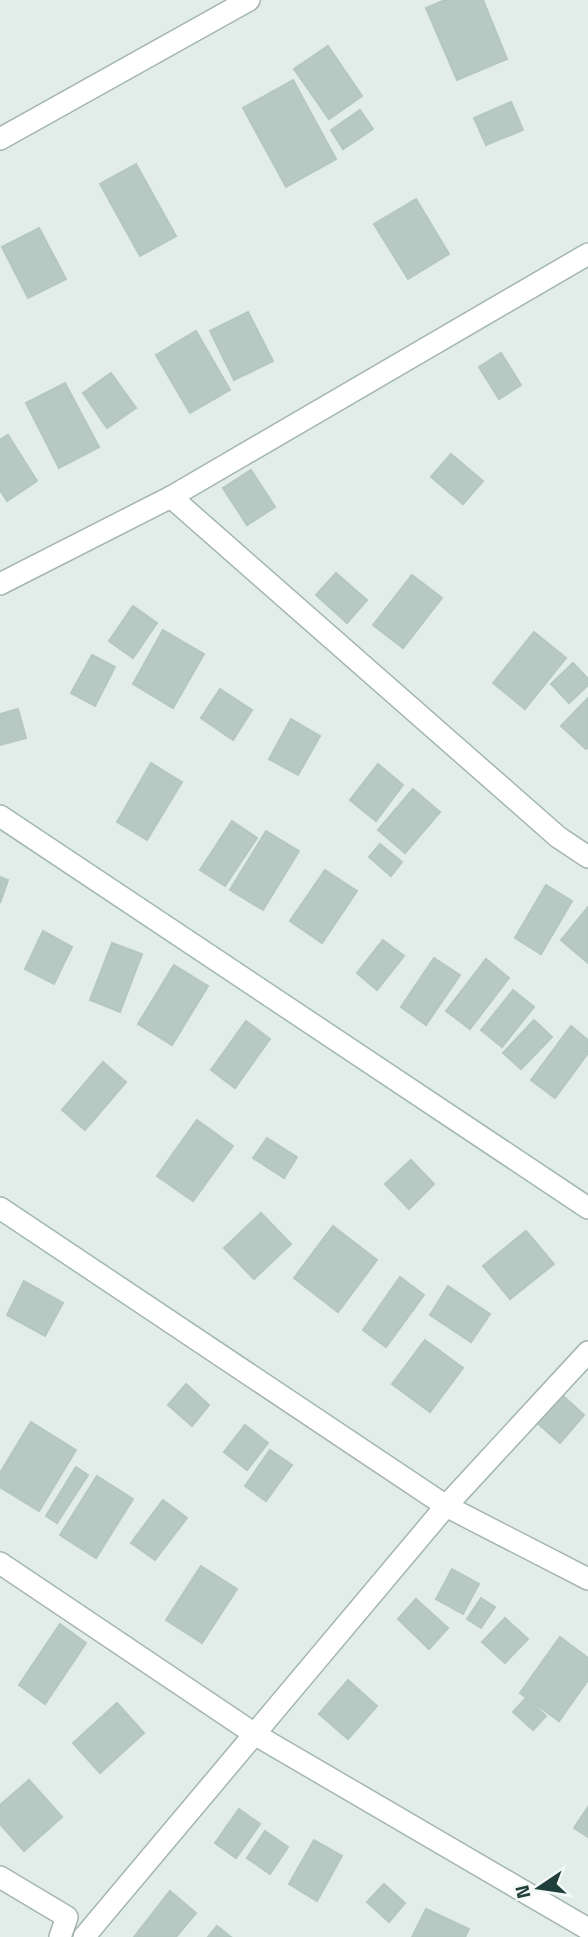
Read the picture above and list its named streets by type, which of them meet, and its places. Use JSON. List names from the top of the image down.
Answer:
{
  "north": "left"
}
